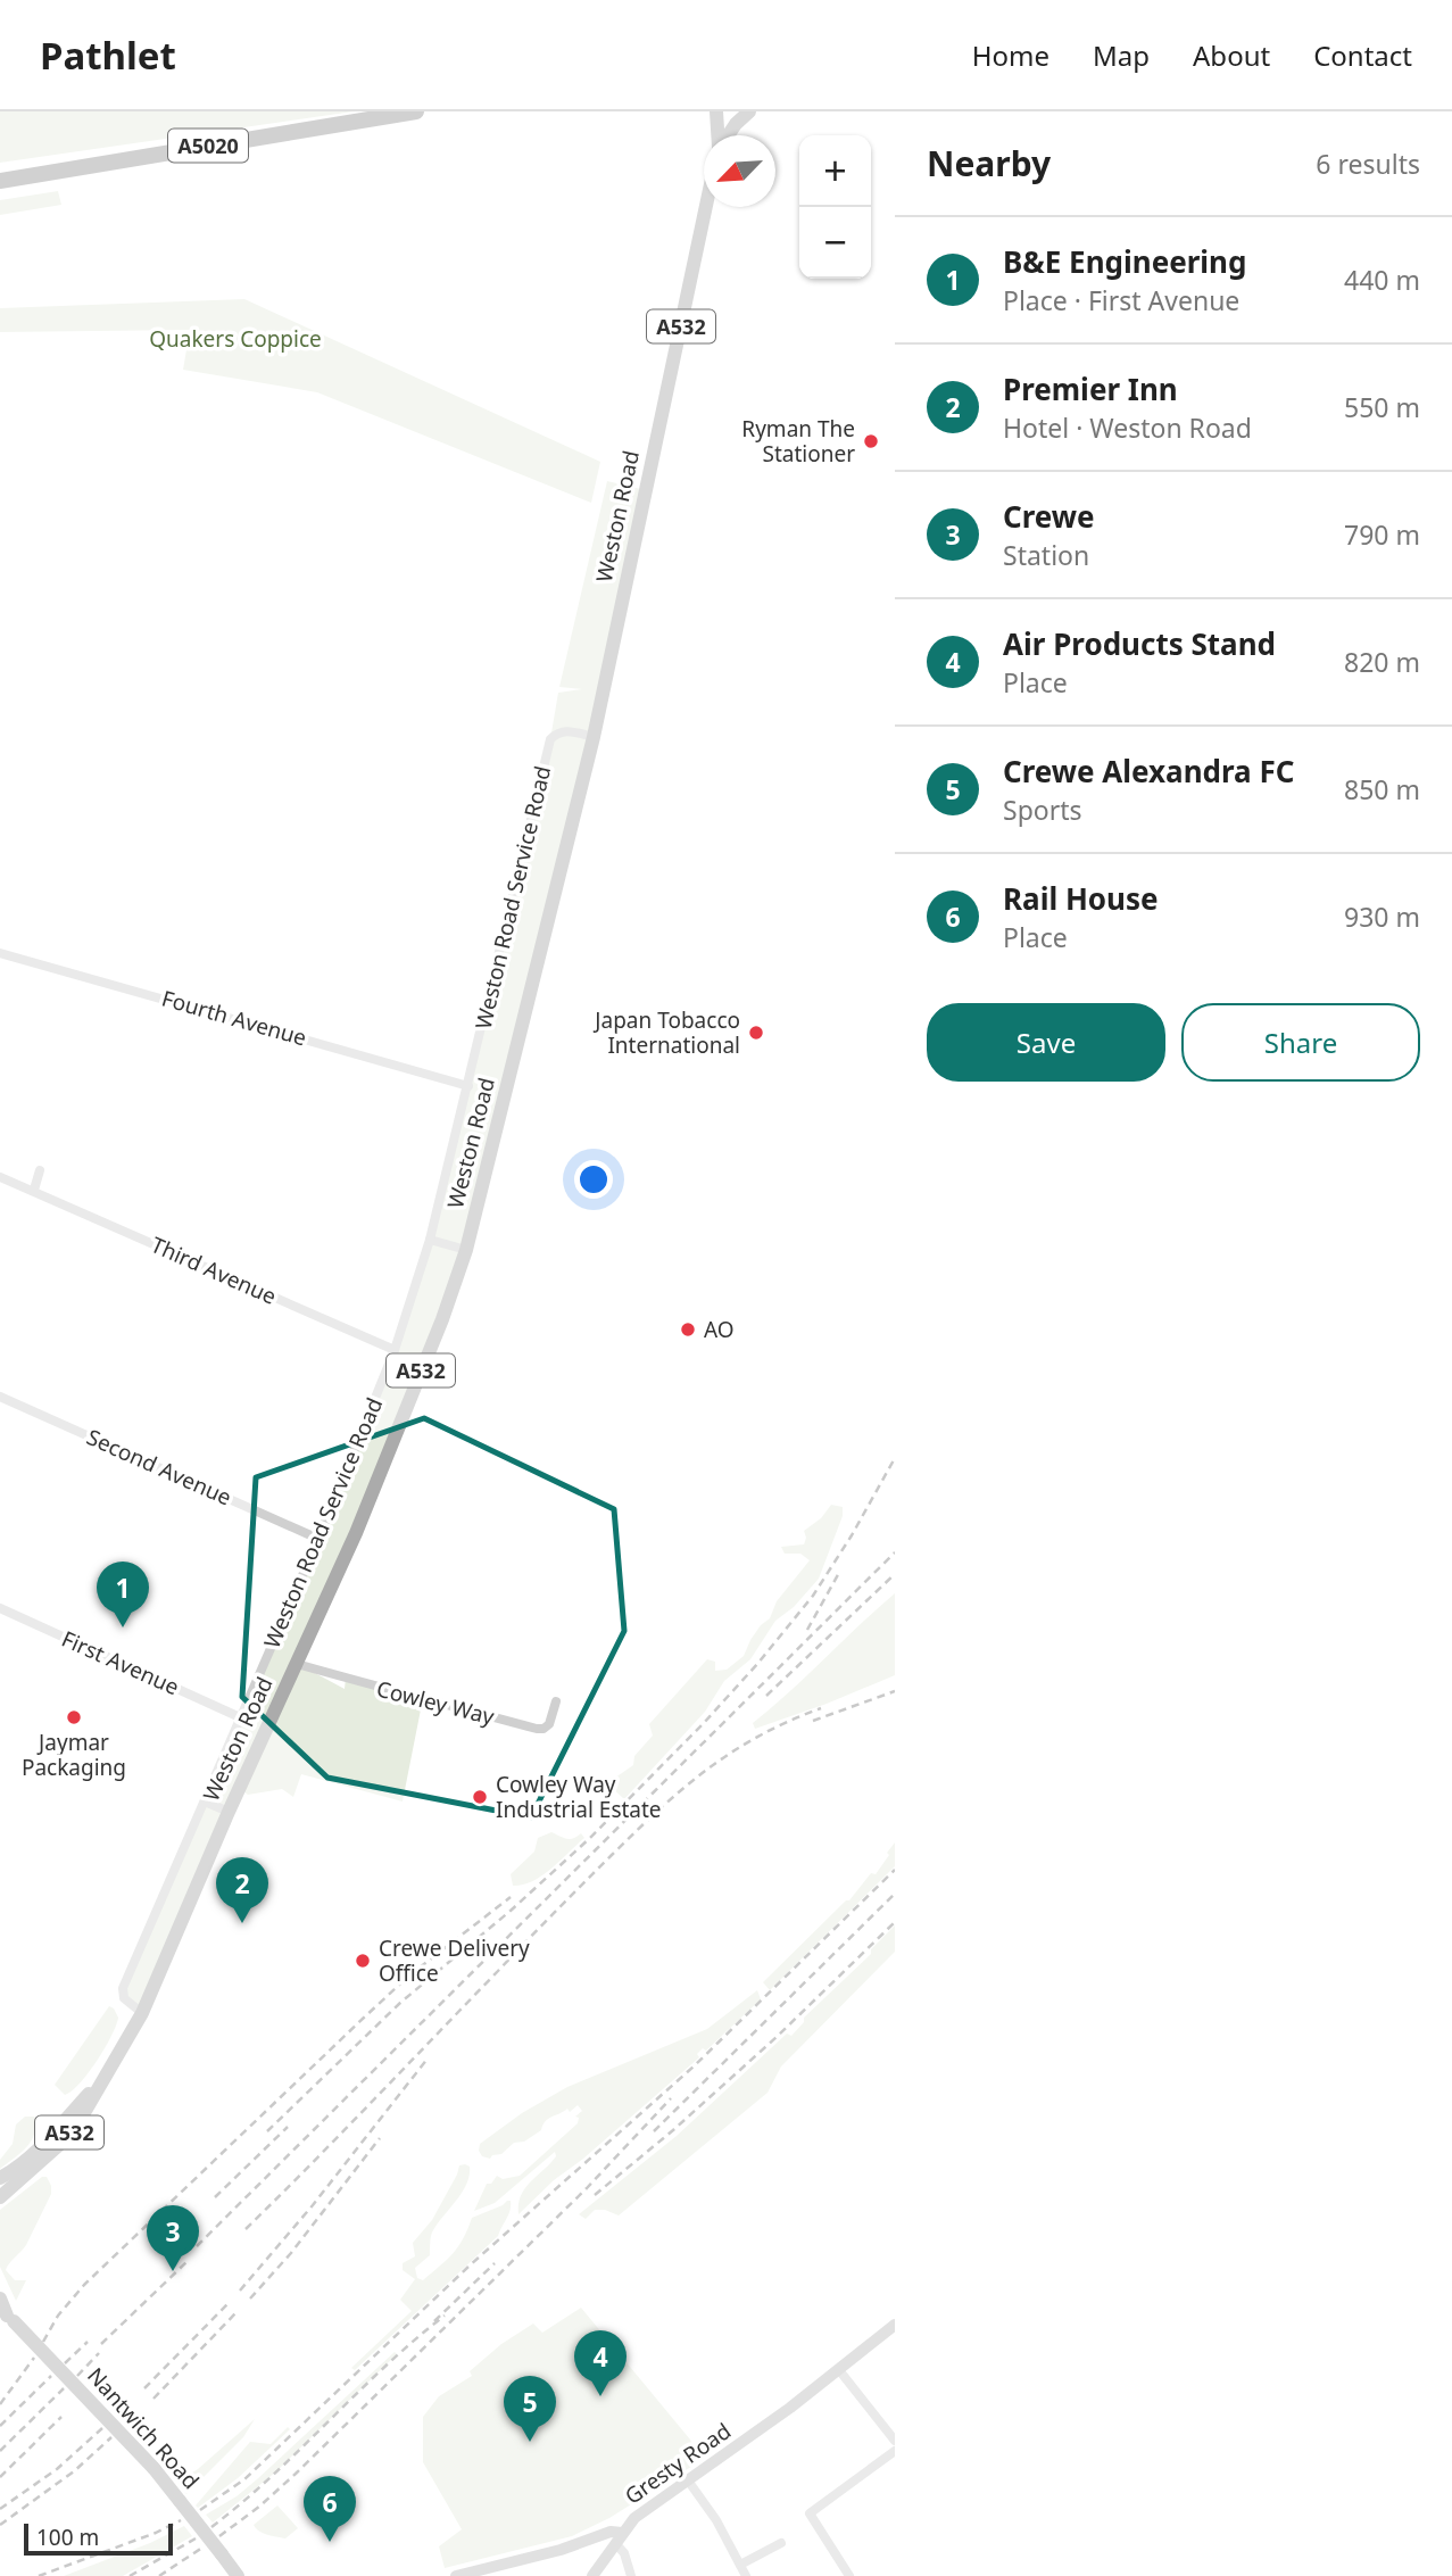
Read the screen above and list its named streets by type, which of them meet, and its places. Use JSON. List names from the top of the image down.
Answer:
{
  "streets": {
    "highway": ["A5020"],
    "main road": [
      "A532",
      "Weston Road",
      "Nantwich Road",
      "Gresty Road"
    ],
    "street": [
      "Weston Road Service Road",
      "Fourth Avenue",
      "Third Avenue",
      "Second Avenue",
      "First Avenue",
      "Cowley Way"
    ]
  },
  "crossings": [
    ["Weston Road", "Weston Road Service Road"],
    ["Weston Road", "Cowley Way"],
    ["Weston Road Service Road", "Fourth Avenue"],
    ["Weston Road Service Road", "Third Avenue"],
    ["Weston Road Service Road", "Second Avenue"],
    ["Weston Road Service Road", "First Avenue"]
  ],
  "parks": ["Quakers Coppice"],
  "places": [
    "Ryman The Stationer",
    "Japan Tobacco International",
    "AO",
    "Jaymar Packaging",
    "Cowley Way Industrial Estate",
    "Crewe Delivery Office"
  ],
  "scale_bar": "100 m",
  "north": "bottom left",
  "page": {
    "header": "Pathlet",
    "nav": [
      "Home",
      "Map",
      "About",
      "Contact"
    ],
    "heading": ["Nearby", "6 results"],
    "map_buttons": ["+", "−"],
    "list": [
      {
        "mark": "1",
        "name": "B&E Engineering",
        "note": "Place · First Avenue",
        "value": "440 m"
      },
      {
        "mark": "2",
        "name": "Premier Inn",
        "note": "Hotel · Weston Road",
        "value": "550 m"
      },
      {
        "mark": "3",
        "name": "Crewe",
        "note": "Station",
        "value": "790 m"
      },
      {
        "mark": "4",
        "name": "Air Products Stand",
        "note": "Place",
        "value": "820 m"
      },
      {
        "mark": "5",
        "name": "Crewe Alexandra FC",
        "note": "Sports",
        "value": "850 m"
      },
      {
        "mark": "6",
        "name": "Rail House",
        "note": "Place",
        "value": "930 m"
      }
    ],
    "buttons": ["Save", "Share"],
    "pins": [
      "1",
      "2",
      "3",
      "4",
      "5",
      "6"
    ],
    "scale": "100 m"
  }
}
